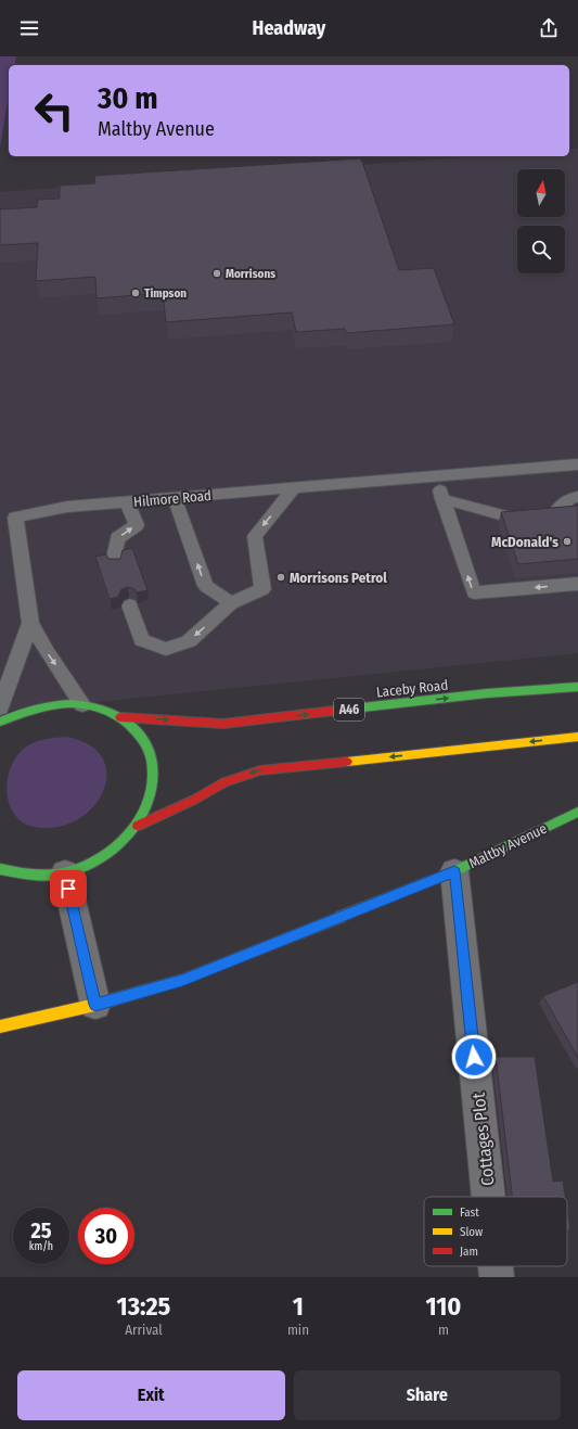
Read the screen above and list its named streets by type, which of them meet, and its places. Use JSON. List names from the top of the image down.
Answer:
{
  "streets": {
    "main road": ["Laceby Road", "A46", "Maltby Avenue"],
    "street": ["Cottages Plot"],
    "lane": ["Hilmore Road"]
  },
  "crossings": [
    ["Hilmore Road", "A46"],
    ["Laceby Road", "A46"],
    ["Maltby Avenue", "Cottages Plot"]
  ],
  "places": [
    "Morrisons",
    "Timpson",
    "McDonald's",
    "Morrisons Petrol"
  ],
  "legend": ["Fast", "Slow", "Jam"],
  "north": "top",
  "page": {
    "header": "Headway",
    "turn": ["30 m", "Maltby Avenue"],
    "speed": "25 km/h",
    "limit": "30",
    "eta": [
      "13:25",
      "Arrival",
      "1",
      "min",
      "110",
      "m"
    ],
    "buttons": ["Exit", "Share"]
  }
}
